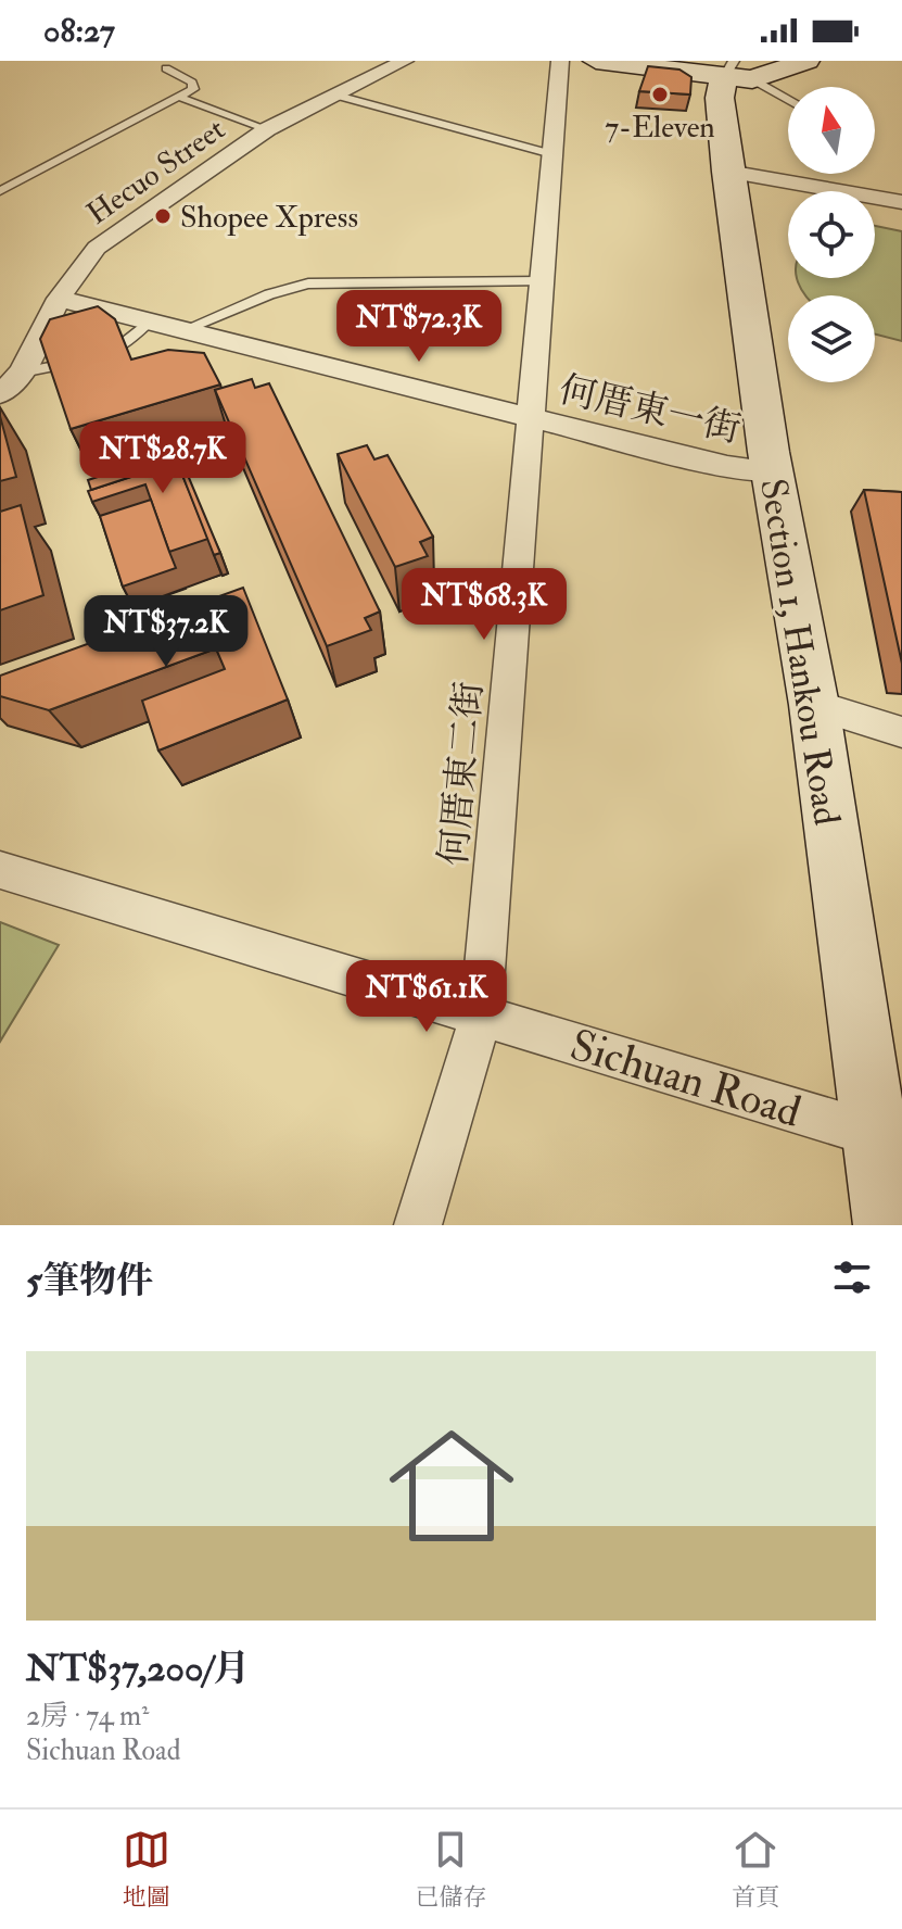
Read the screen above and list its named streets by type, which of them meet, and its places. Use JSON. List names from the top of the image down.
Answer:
{
  "streets": {
    "street": [
      "Hecuo Street",
      "何厝東一街",
      "Section 1, Hankou Road",
      "何厝東二街",
      "Sichuan Road"
    ]
  },
  "crossings": [
    ["Hecuo Street", "何厝東一街"],
    ["何厝東一街", "Section 1, Hankou Road"],
    ["何厝東一街", "何厝東二街"],
    ["Section 1, Hankou Road", "Sichuan Road"],
    ["何厝東二街", "Sichuan Road"]
  ],
  "places": ["7-Eleven", "Shopee Xpress"],
  "north": "top",
  "page": {
    "status": "08:27",
    "price": [
      "NT$72.3K",
      "NT$28.7K",
      "NT$68.3K",
      "NT$37.2K",
      "NT$61.1K"
    ],
    "heading": "5筆物件",
    "list": [
      {
        "name": "NT$37,200/月",
        "note": "2房 · 74 m² · Sichuan Road"
      }
    ],
    "tabs": ["地圖", "已儲存", "首頁"]
  }
}
